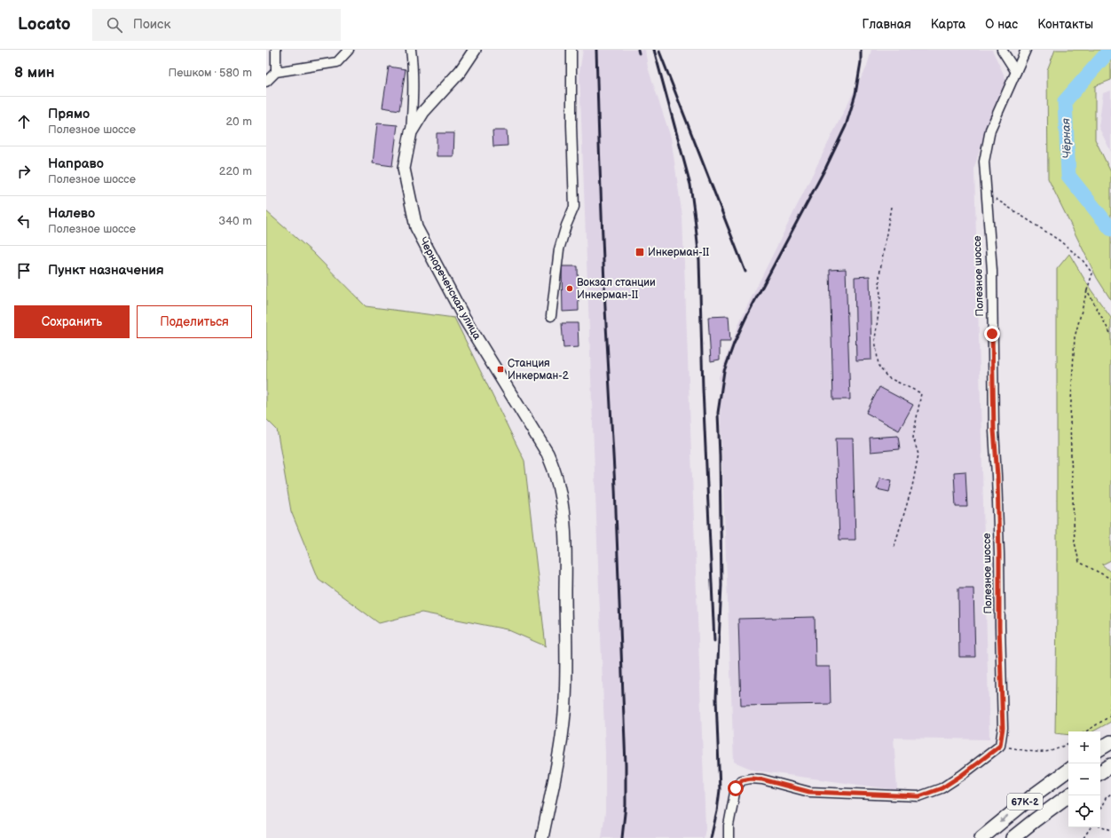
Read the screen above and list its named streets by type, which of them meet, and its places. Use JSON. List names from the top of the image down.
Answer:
{
  "streets": {
    "highway": ["67К-2"],
    "main road": ["Чернореченская улица"],
    "street": ["Полезное шоссе"]
  },
  "water": ["Чёрная"],
  "places": {
    "transit": ["Инкерман-II", "Станция Инкерман-2"],
    "other": ["Вокзал станции Инкерман-II"]
  },
  "page": {
    "header": "Locato",
    "search": "Поиск",
    "nav": [
      "Главная",
      "Карта",
      "О нас",
      "Контакты"
    ],
    "heading": ["8 мин", "Пешком · 580 m"],
    "list": [
      ["Прямо", "Полезное шоссе", "20 m"],
      ["Направо", "Полезное шоссе", "220 m"],
      ["Налево", "Полезное шоссе", "340 m"],
      "Пункт назначения"
    ],
    "buttons": ["Сохранить", "Поделиться"],
    "map_buttons": ["+", "−"]
  }
}
